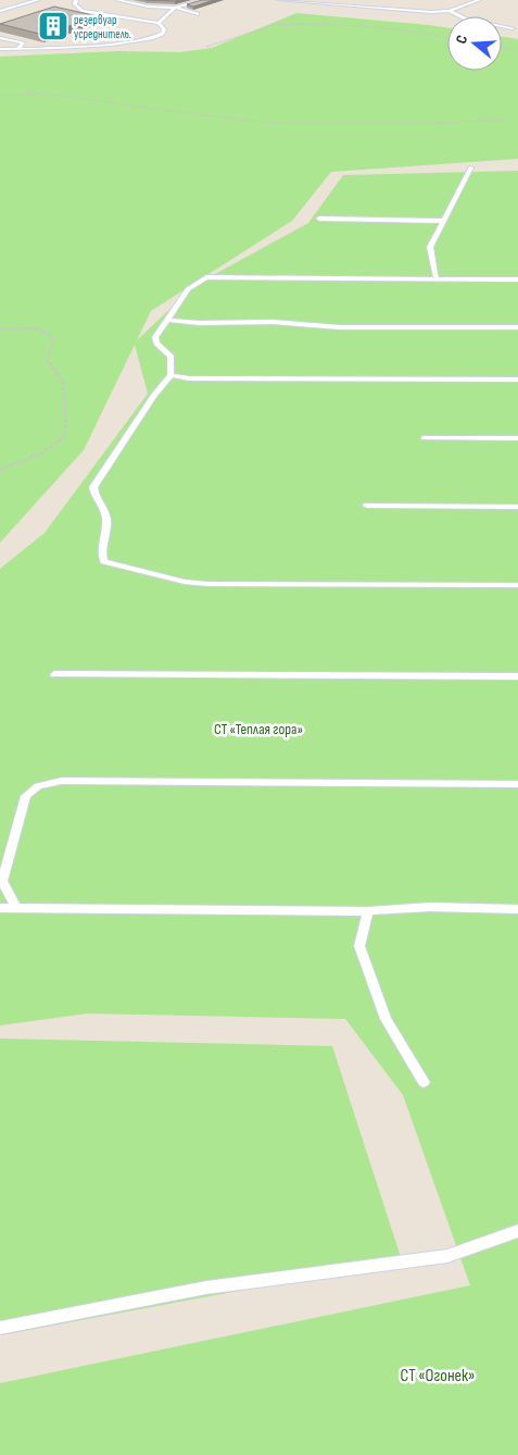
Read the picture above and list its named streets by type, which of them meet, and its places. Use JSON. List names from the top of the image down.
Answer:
{
  "parks": ["СТ «Теплая гора»", "СТ «Огонек»"],
  "places": {
    "building": ["резервуар усреднитель."]
  },
  "north": "left"
}
